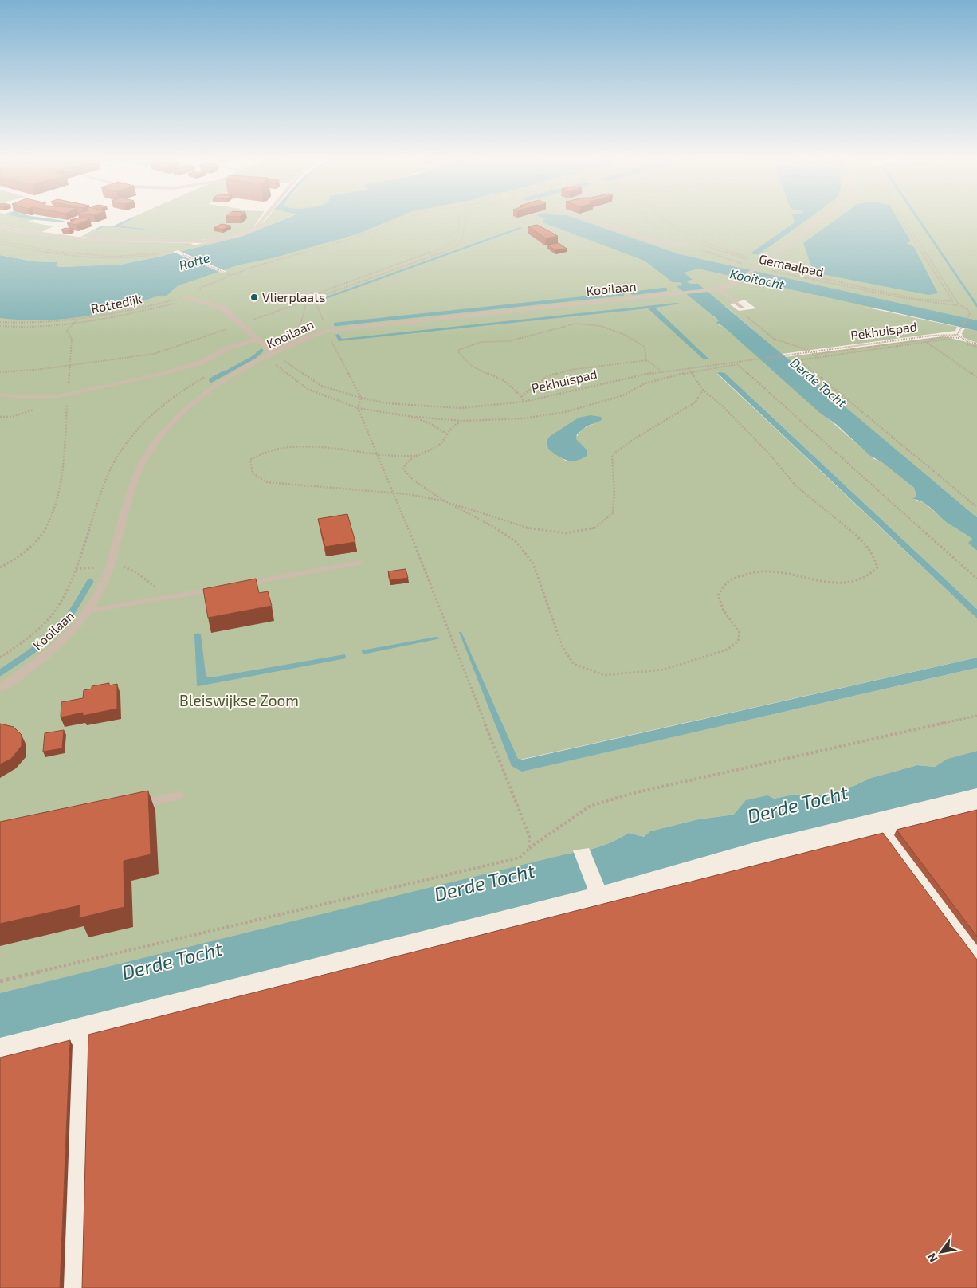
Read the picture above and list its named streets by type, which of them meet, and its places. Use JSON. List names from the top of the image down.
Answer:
{
  "streets": {
    "street": ["Kooilaan"],
    "path": ["Gemaalpad", "Rottedijk", "Pekhuispad"]
  },
  "crossings": [
    ["Gemaalpad", "Kooilaan"],
    ["Kooilaan", "Pekhuispad"]
  ],
  "water": ["Rotte", "Kooitocht", "Derde Tocht"],
  "parks": ["Bleiswijkse Zoom"],
  "places": ["Vlierplaats"],
  "north": "bottom left"
}
